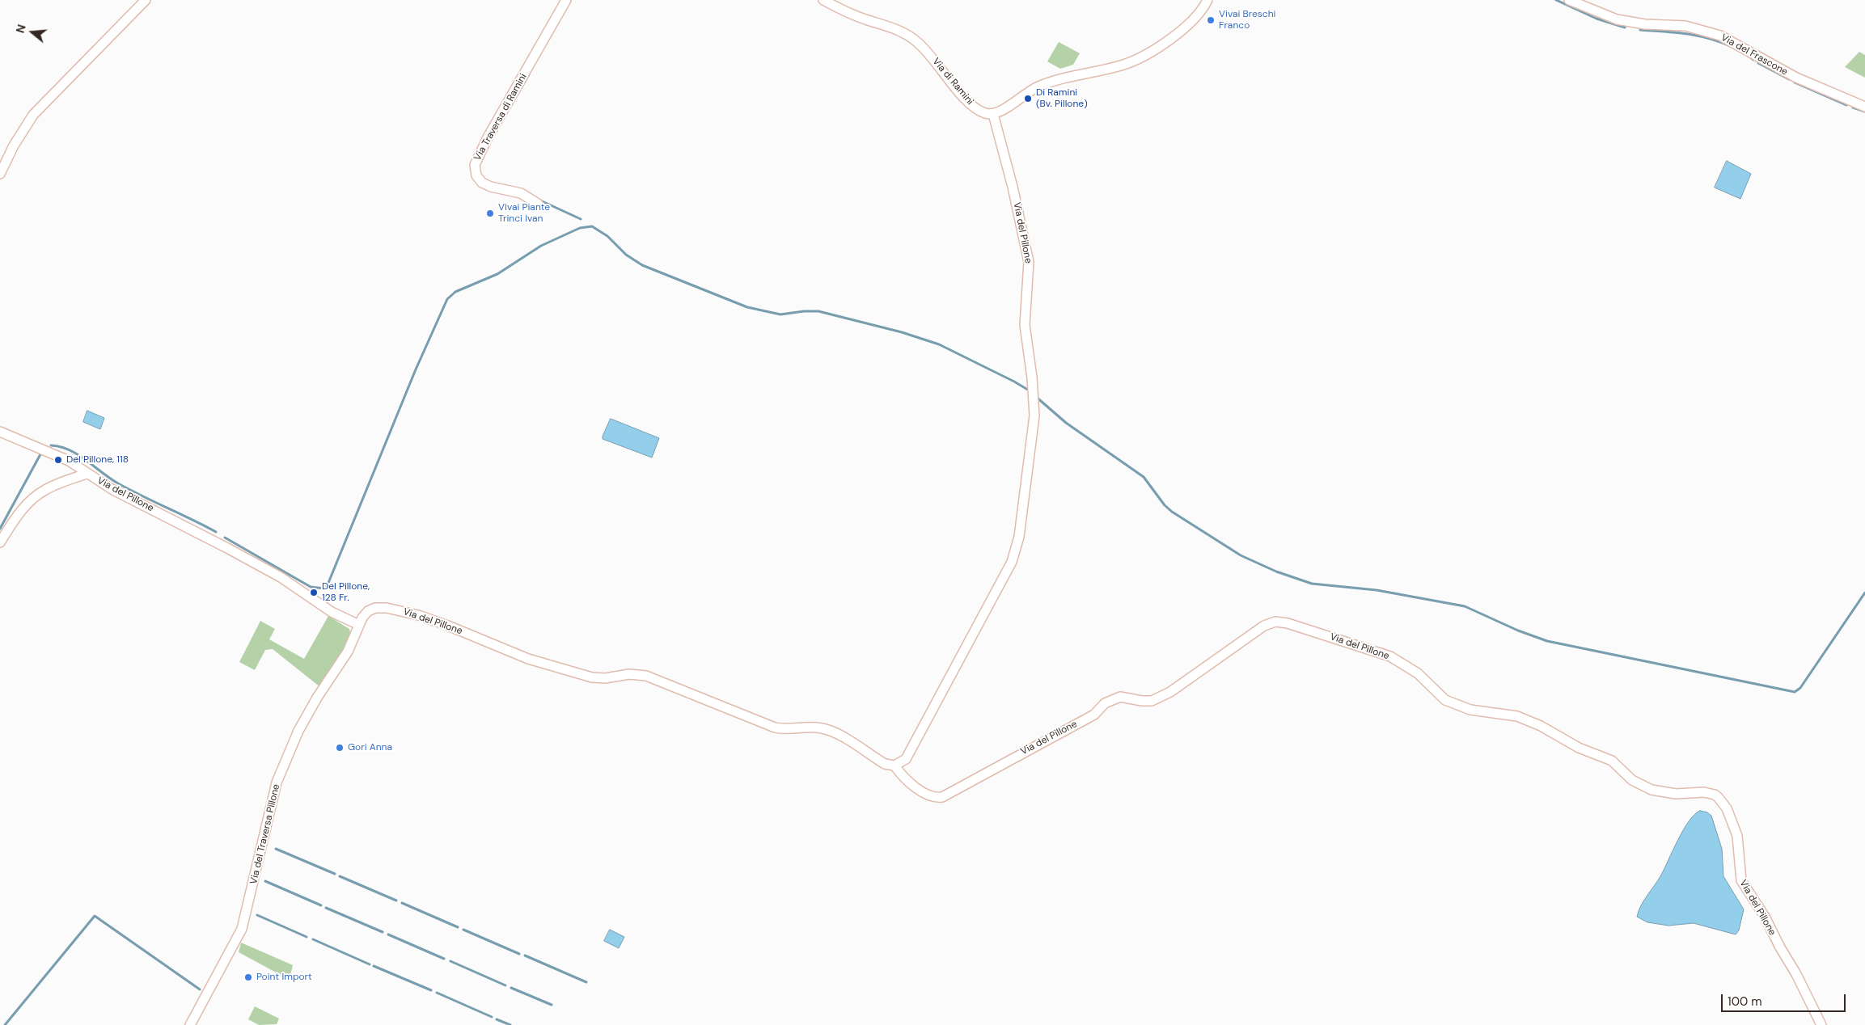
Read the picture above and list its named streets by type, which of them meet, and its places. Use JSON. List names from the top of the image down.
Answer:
{
  "streets": {
    "street": [
      "Via del Frascone",
      "Via di Ramini",
      "Via Traversa di Ramini",
      "Via del Pillone",
      "Via del Traversa Pillone"
    ]
  },
  "crossings": [
    ["Via di Ramini", "Via del Pillone"],
    ["Via del Pillone", "Via del Traversa Pillone"]
  ],
  "places": [
    "Vivai Breschi Franco",
    "Di Ramini (Bv. Pillone)",
    "Vivai Piante Trinci Ivan",
    "Del Pillone, 118",
    "Del Pillone, 128 Fr.",
    "Gori Anna",
    "Point Import"
  ],
  "scale_bar": "100 m",
  "north": "left"
}
